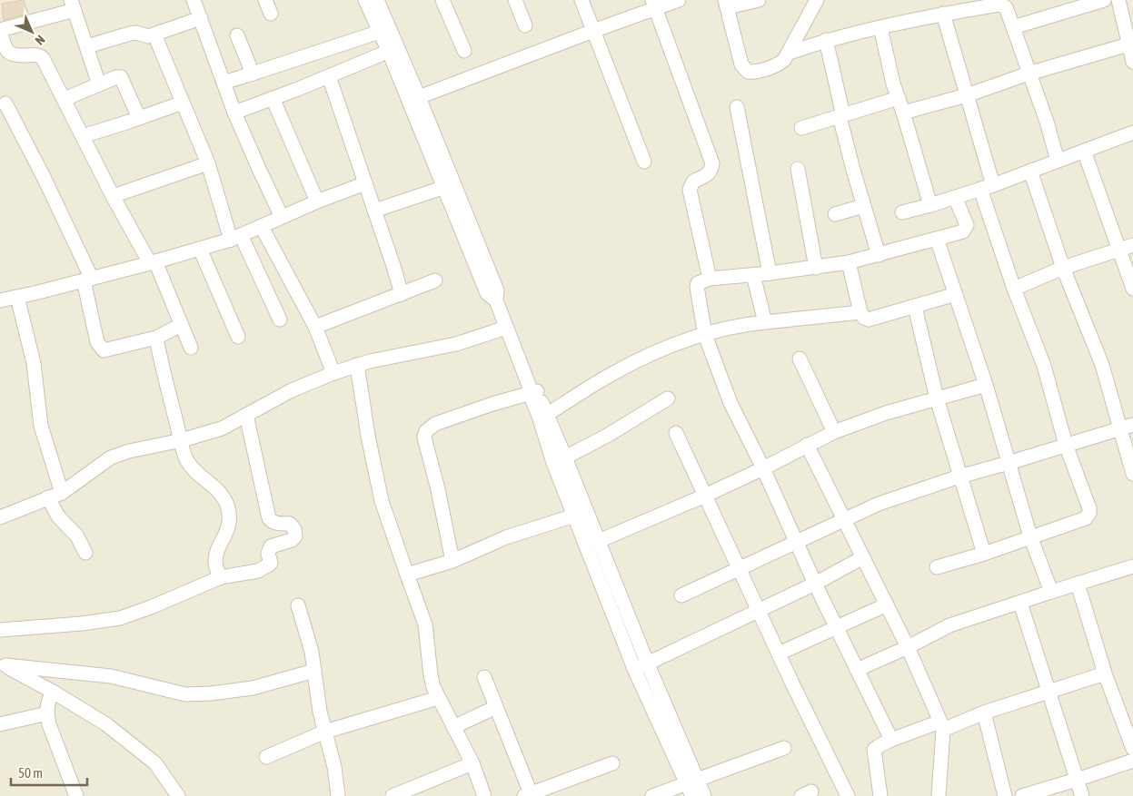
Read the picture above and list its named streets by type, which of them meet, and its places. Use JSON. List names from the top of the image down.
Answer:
{
  "scale_bar": "50 m",
  "north": "bottom right"
}
